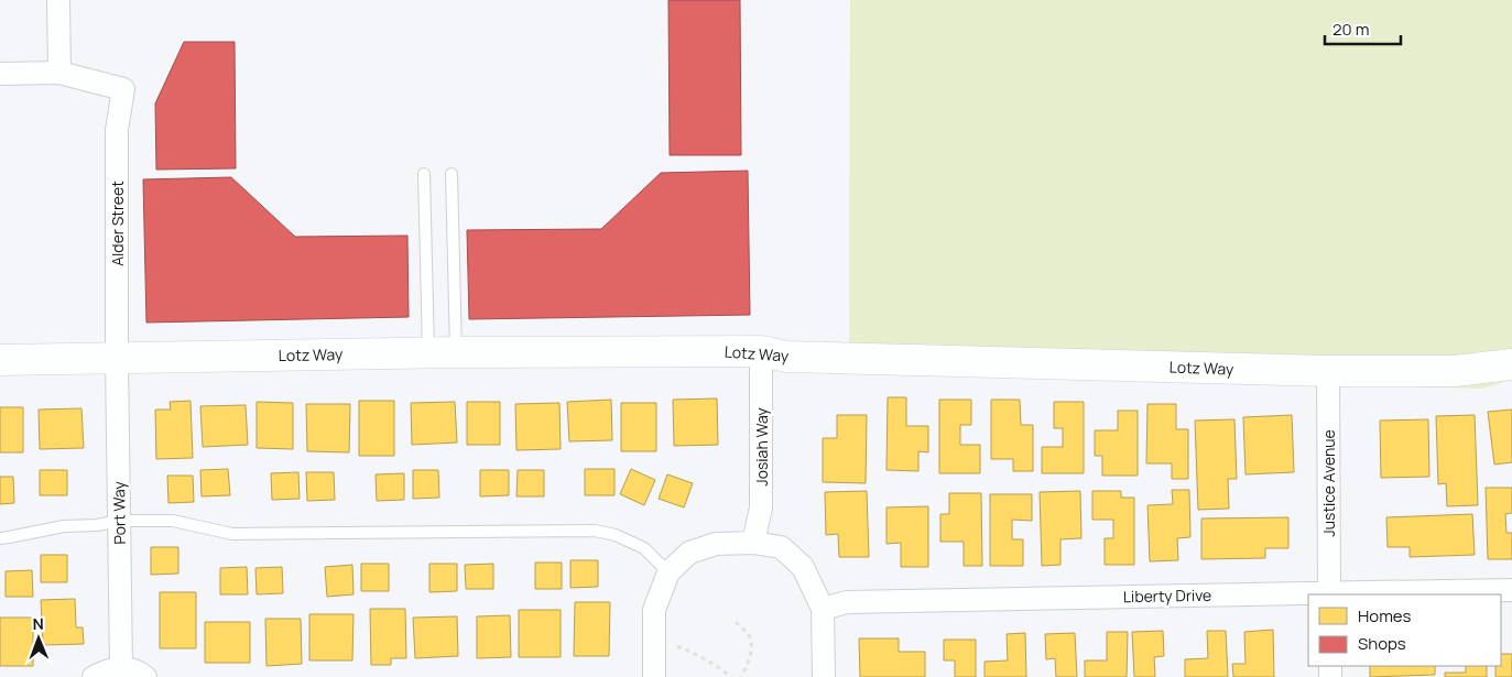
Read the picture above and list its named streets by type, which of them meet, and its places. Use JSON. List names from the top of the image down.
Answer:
{
  "streets": {
    "street": [
      "Alder Street",
      "Lotz Way",
      "Josiah Way",
      "Justice Avenue",
      "Port Way",
      "Liberty Drive"
    ]
  },
  "crossings": [
    ["Alder Street", "Lotz Way"],
    ["Alder Street", "Port Way"],
    ["Lotz Way", "Josiah Way"],
    ["Lotz Way", "Justice Avenue"],
    ["Lotz Way", "Port Way"],
    ["Justice Avenue", "Liberty Drive"]
  ],
  "legend": ["Homes", "Shops"],
  "scale_bar": "20 m",
  "north": "top"
}
